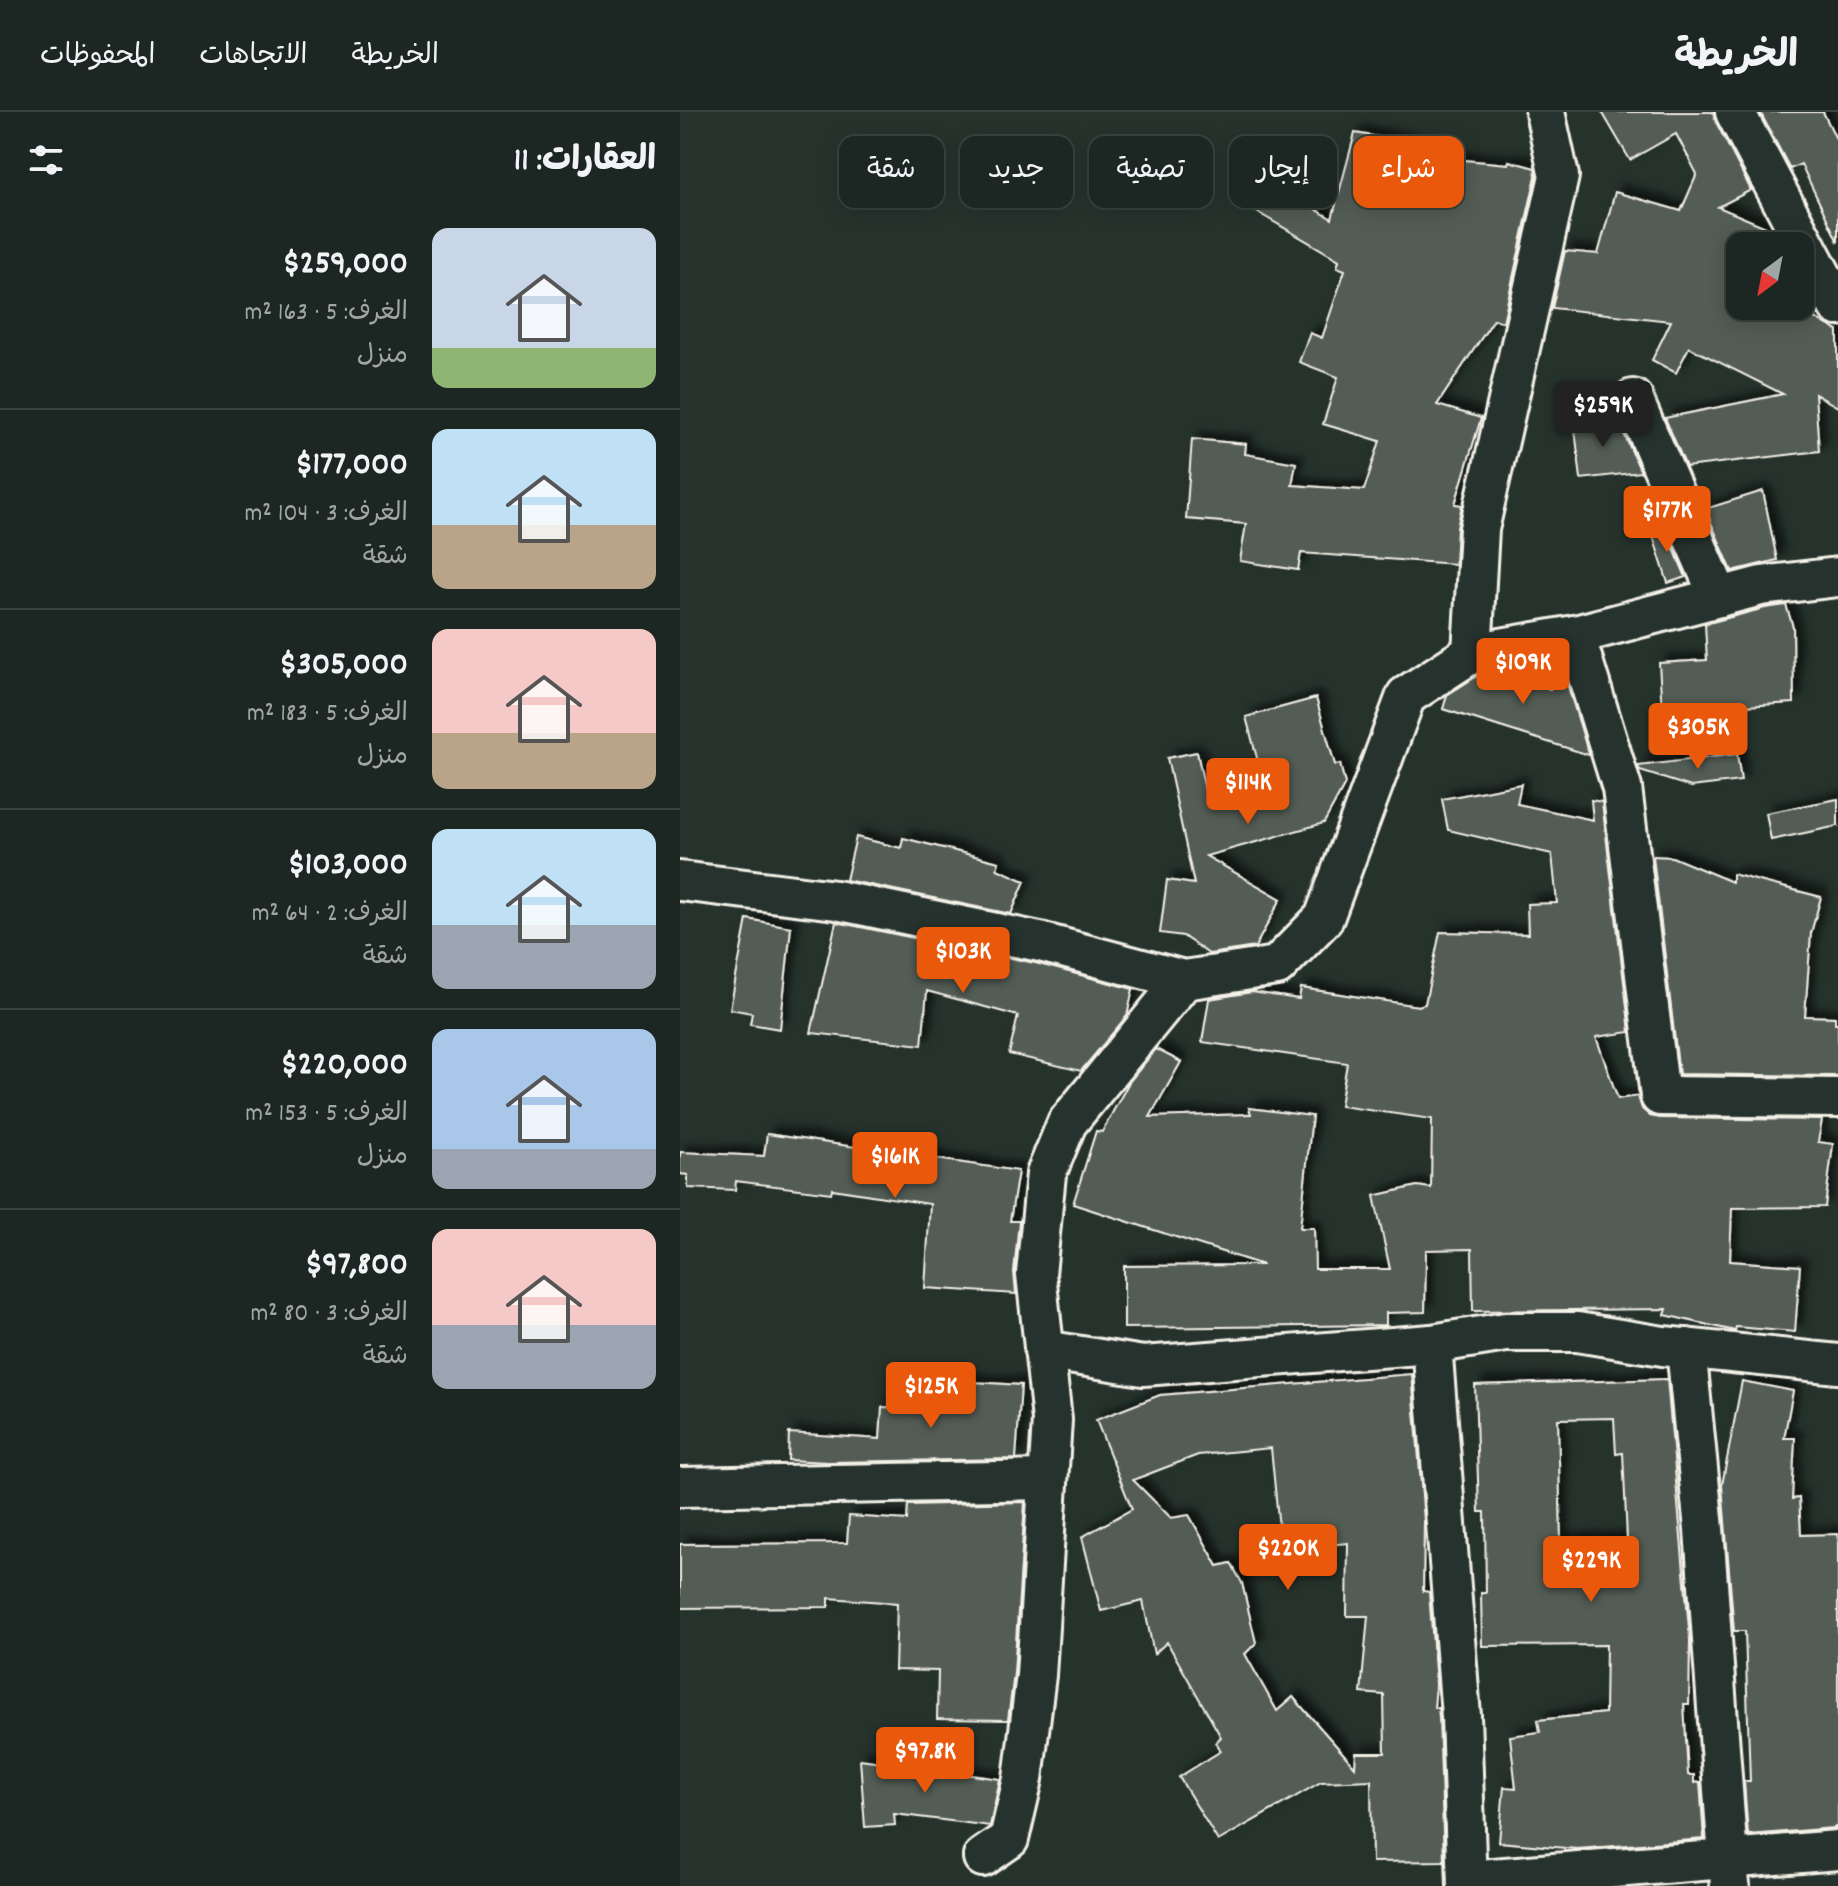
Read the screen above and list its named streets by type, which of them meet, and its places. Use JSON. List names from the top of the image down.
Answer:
{
  "north": "bottom left",
  "page": {
    "header": "الخريطة",
    "nav": ["الخريطة", "الاتجاهات", "المحفوظات"],
    "heading": "العقارات: 11",
    "chip": [
      "شراء",
      "إيجار",
      "تصفية",
      "جديد",
      "شقة"
    ],
    "list": [
      {
        "name": "$259,000",
        "note": "الغرف: 5 · 163 m² · منزل"
      },
      {
        "name": "$177,000",
        "note": "الغرف: 3 · 104 m² · شقة"
      },
      {
        "name": "$305,000",
        "note": "الغرف: 5 · 183 m² · منزل"
      },
      {
        "name": "$103,000",
        "note": "الغرف: 2 · 64 m² · شقة"
      },
      {
        "name": "$220,000",
        "note": "الغرف: 5 · 153 m² · منزل"
      },
      {
        "name": "$97,800",
        "note": "الغرف: 3 · 80 m² · شقة"
      }
    ],
    "price": [
      "$259K",
      "$177K",
      "$109K",
      "$305K",
      "$114K",
      "$103K",
      "$161K",
      "$125K",
      "$220K",
      "$229K",
      "$97.8K"
    ]
  }
}
